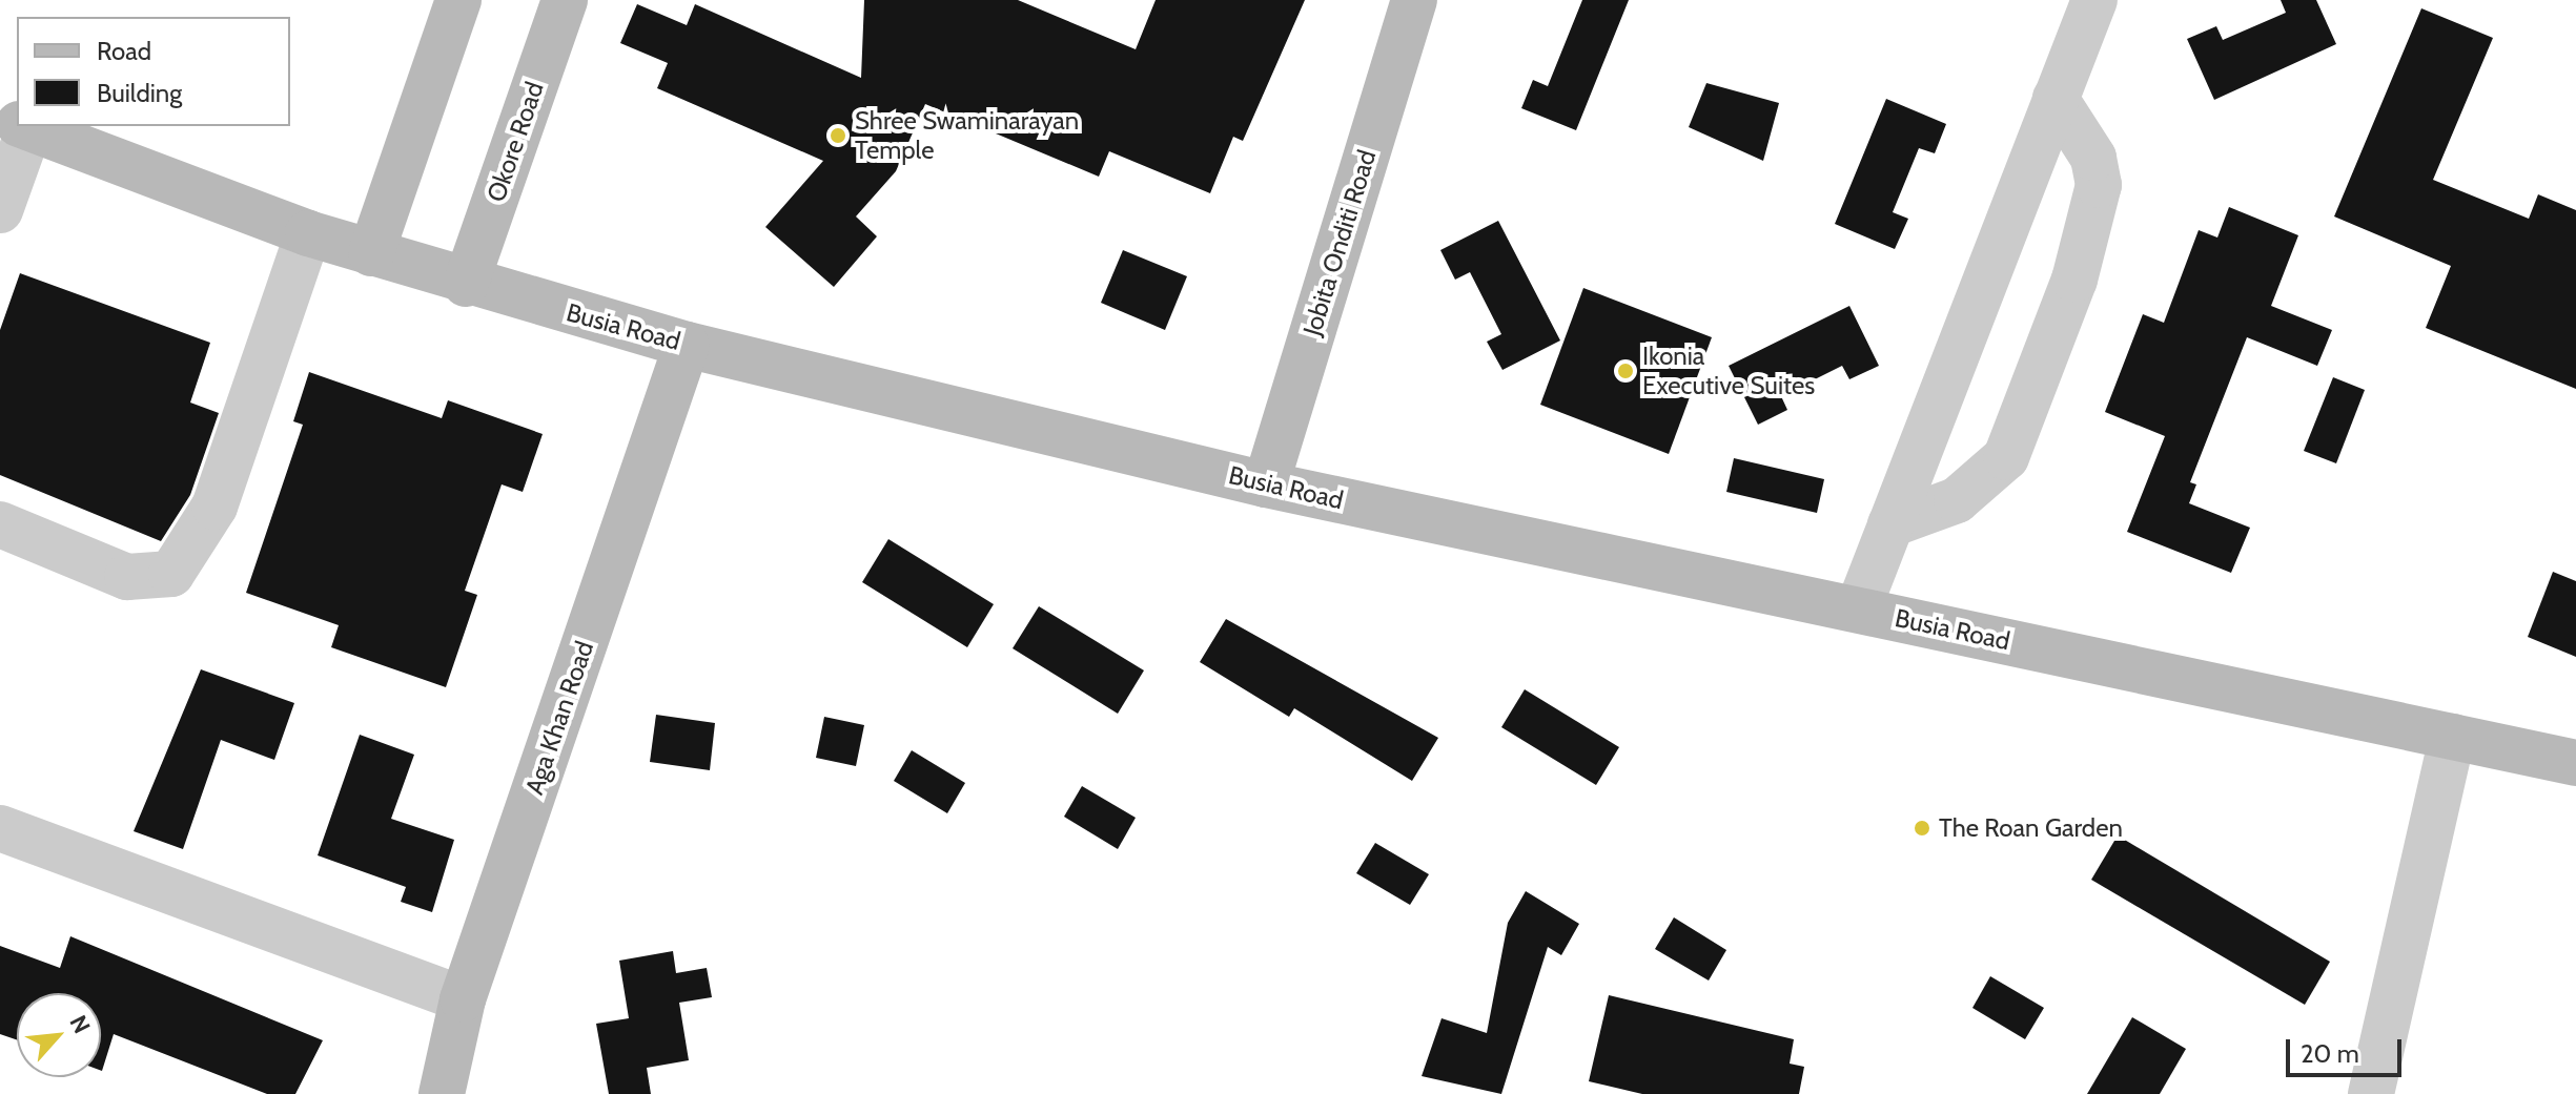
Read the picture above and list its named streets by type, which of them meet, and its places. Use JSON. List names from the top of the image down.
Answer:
{
  "streets": {
    "main road": [
      "Okore Road",
      "Jobita Onditi Road",
      "Busia Road",
      "Aga Khan Road"
    ]
  },
  "crossings": [
    ["Okore Road", "Busia Road"],
    ["Jobita Onditi Road", "Busia Road"],
    ["Busia Road", "Aga Khan Road"]
  ],
  "places": ["Shree Swaminarayan Temple", "Ikonia Executive Suites", "The Roan Garden"],
  "legend": ["Road", "Building"],
  "scale_bar": "20 m",
  "north": "top right"
}
